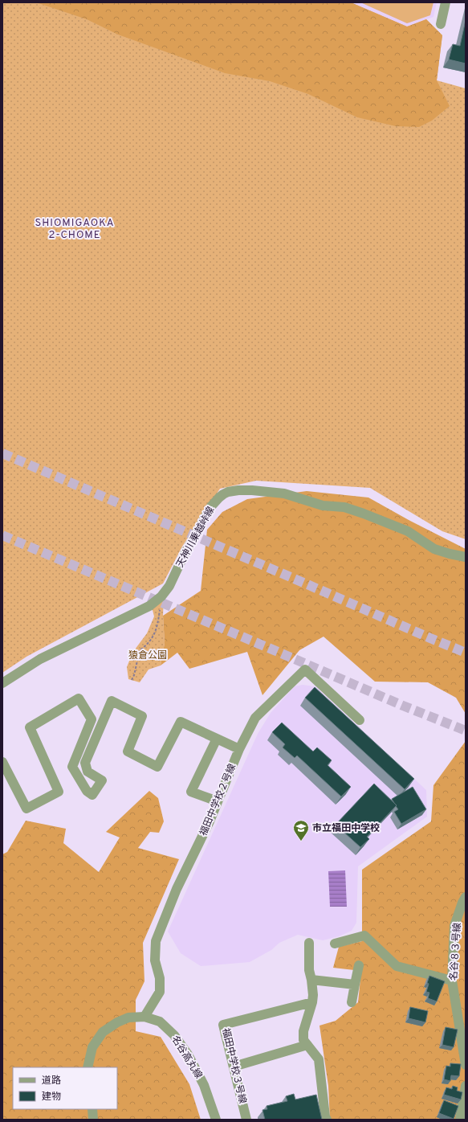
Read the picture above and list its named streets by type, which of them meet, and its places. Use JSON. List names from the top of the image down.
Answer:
{
  "streets": {
    "street": [
      "天神川乗越峠線",
      "福田中学校２号線",
      "名谷８３号線",
      "名谷高丸線",
      "福田中学校３号線"
    ]
  },
  "crossings": [
    ["福田中学校２号線", "名谷高丸線"]
  ],
  "districts": ["SHIOMIGAOKA 2-CHOME"],
  "parks": ["猿倉公園"],
  "places": {
    "school or university": ["市立福田中学校"]
  },
  "legend": ["道路", "建物"]
}
